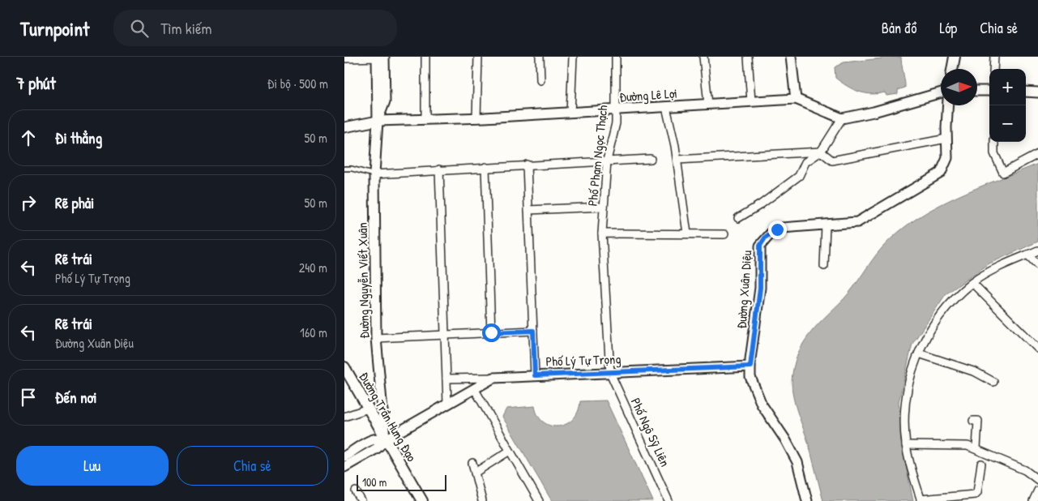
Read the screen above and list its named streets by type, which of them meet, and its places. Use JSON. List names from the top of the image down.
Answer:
{
  "streets": {
    "main road": ["Đường Trần Hưng Đạo"],
    "street": [
      "Đường Lê Lợi",
      "Phố Phạm Ngọc Thạch",
      "Đường Nguyễn Viết Xuân",
      "Đường Xuân Diệu",
      "Phố Lý Tự Trọng",
      "Phố Ngô Sỹ Liên"
    ]
  },
  "crossings": [
    ["Đường Lê Lợi", "Phố Phạm Ngọc Thạch"],
    ["Đường Lê Lợi", "Đường Nguyễn Viết Xuân"],
    ["Phố Phạm Ngọc Thạch", "Phố Lý Tự Trọng"],
    ["Phố Phạm Ngọc Thạch", "Phố Ngô Sỹ Liên"],
    ["Đường Nguyễn Viết Xuân", "Phố Lý Tự Trọng"],
    ["Đường Nguyễn Viết Xuân", "Đường Trần Hưng Đạo"],
    ["Đường Xuân Diệu", "Phố Lý Tự Trọng"],
    ["Phố Lý Tự Trọng", "Đường Trần Hưng Đạo"],
    ["Phố Lý Tự Trọng", "Phố Ngô Sỹ Liên"]
  ],
  "scale_bar": "100 m",
  "north": "right",
  "page": {
    "header": "Turnpoint",
    "search": "Tìm kiếm",
    "nav": ["Bản đồ", "Lớp", "Chia sẻ"],
    "heading": ["7 phút", "Đi bộ · 500 m"],
    "map_buttons": ["+", "−"],
    "list": [
      ["Đi thẳng", "50 m"],
      ["Rẽ phải", "50 m"],
      ["Rẽ trái", "Phố Lý Tự Trọng", "240 m"],
      ["Rẽ trái", "Đường Xuân Diệu", "160 m"],
      "Đến nơi"
    ],
    "buttons": ["Lưu", "Chia sẻ"],
    "scale": "100 m"
  }
}
